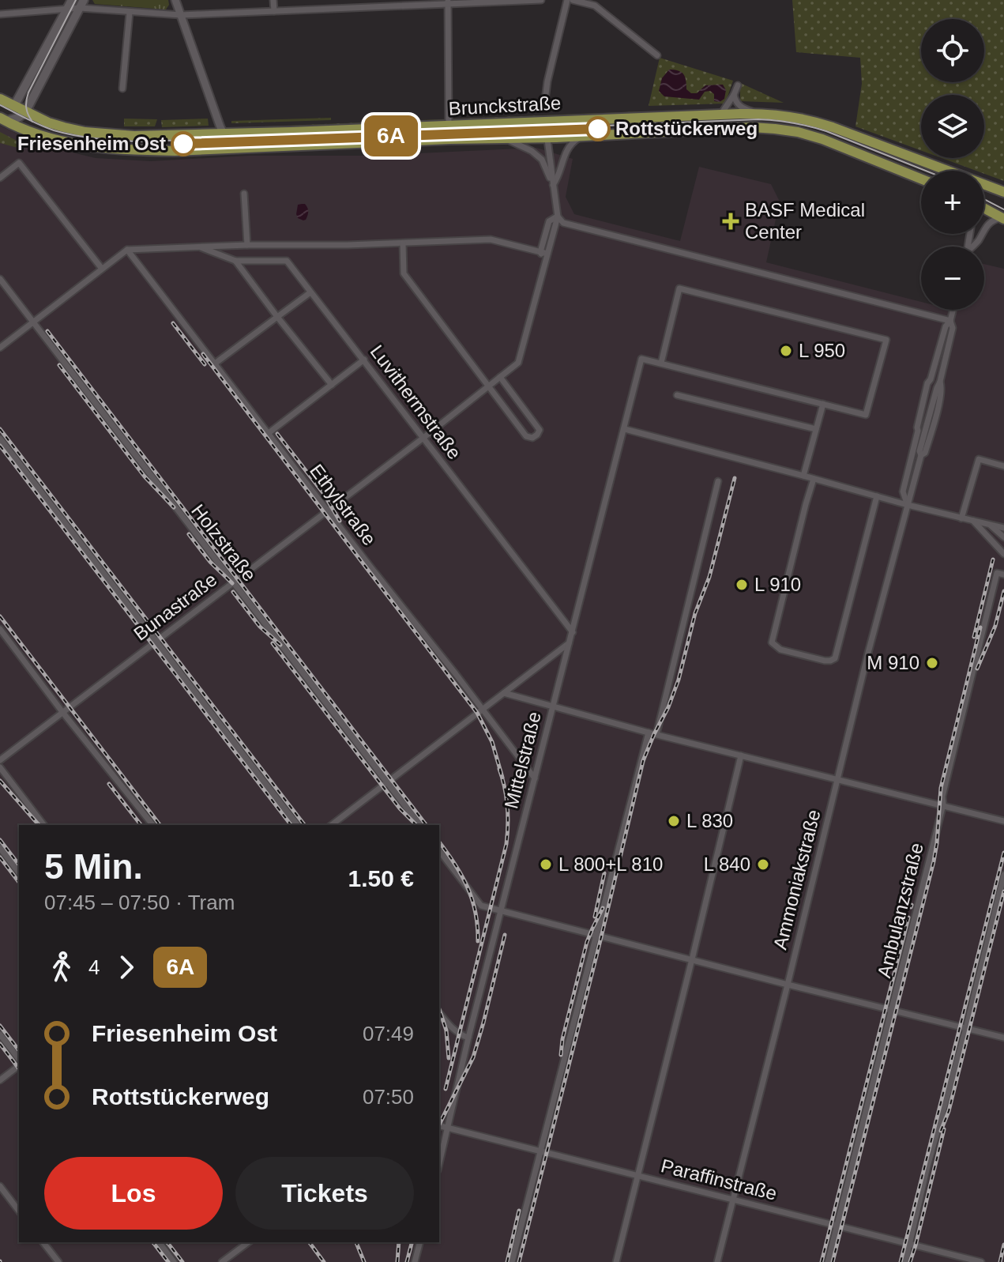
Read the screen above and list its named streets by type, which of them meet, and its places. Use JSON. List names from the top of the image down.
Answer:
{
  "streets": {
    "main road": ["Brunckstraße"],
    "street": [
      "Luvithermstraße",
      "Ethylstraße",
      "Holzstraße",
      "Bunastraße",
      "Mittelstraße",
      "Ammoniakstraße",
      "Ambulanzstraße",
      "Paraffinstraße"
    ]
  },
  "crossings": [
    ["Luvithermstraße", "Bunastraße"],
    ["Luvithermstraße", "Mittelstraße"],
    ["Ethylstraße", "Bunastraße"],
    ["Ethylstraße", "Mittelstraße"],
    ["Holzstraße", "Bunastraße"],
    ["Mittelstraße", "Paraffinstraße"],
    ["Ammoniakstraße", "Paraffinstraße"],
    ["Ambulanzstraße", "Paraffinstraße"]
  ],
  "places": {
    "other": [
      "Rottstückerweg",
      "Friesenheim Ost",
      "L 950",
      "L 910",
      "M 910",
      "L 830",
      "L 800+L 810",
      "L 840"
    ],
    "health": ["BASF Medical Center"]
  },
  "lines": ["tram line 6A"],
  "page": {
    "on_map": "6A",
    "map_buttons": ["+", "−"],
    "heading": ["5 Min.", "07:45 – 07:50 · Tram", "1.50 €"],
    "legs": ["4", "6A"],
    "list": [
      {
        "name": "Friesenheim Ost",
        "value": "07:49"
      },
      {
        "name": "Rottstückerweg",
        "value": "07:50"
      }
    ],
    "buttons": ["Los", "Tickets"]
  }
}
